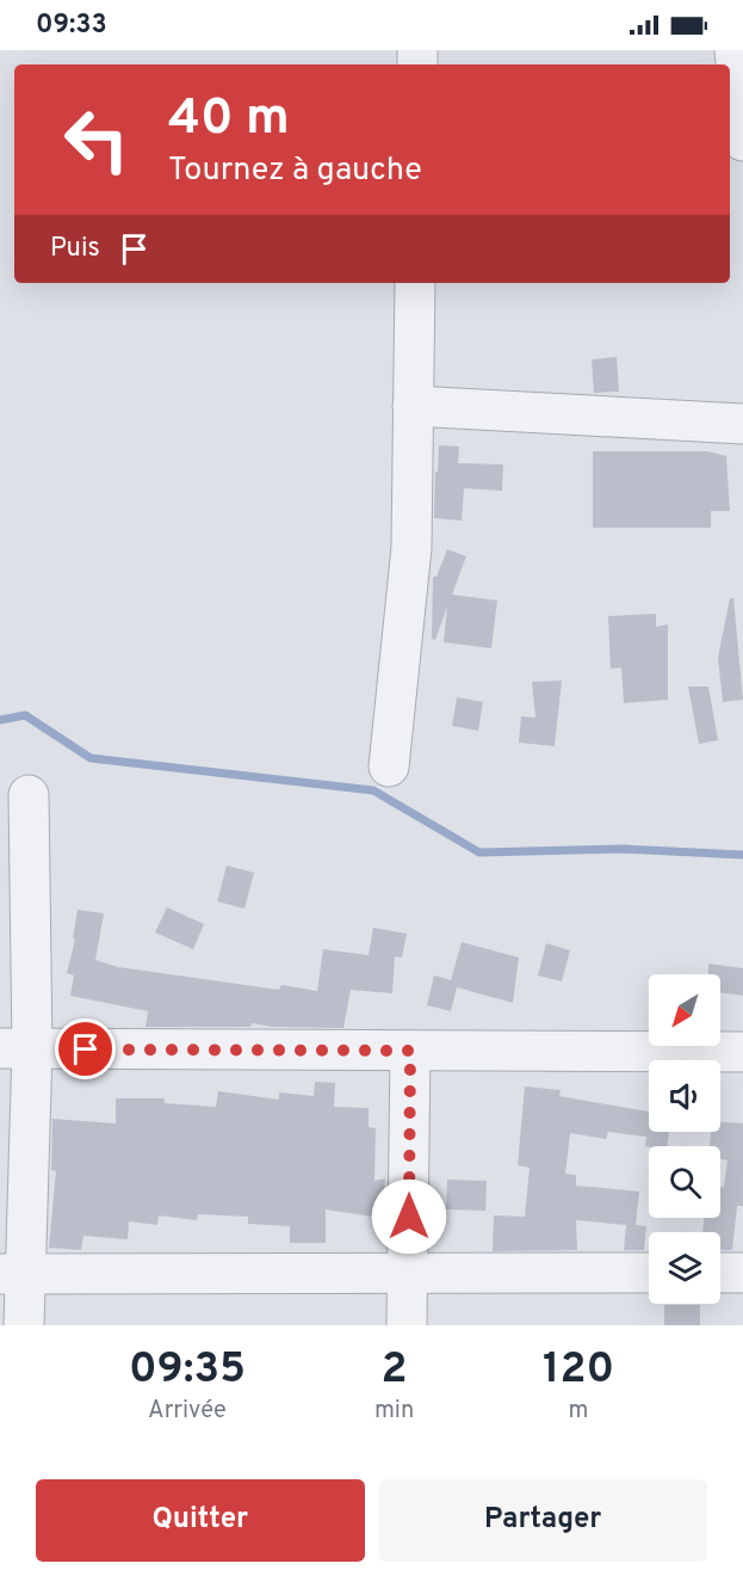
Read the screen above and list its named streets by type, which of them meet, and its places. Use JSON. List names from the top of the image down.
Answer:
{
  "north": "bottom left",
  "page": {
    "status": "09:33",
    "turn": ["40 m", "Tournez à gauche"],
    "then": "Puis",
    "eta": [
      "09:35",
      "Arrivée",
      "2",
      "min",
      "120",
      "m"
    ],
    "buttons": ["Quitter", "Partager"]
  }
}
